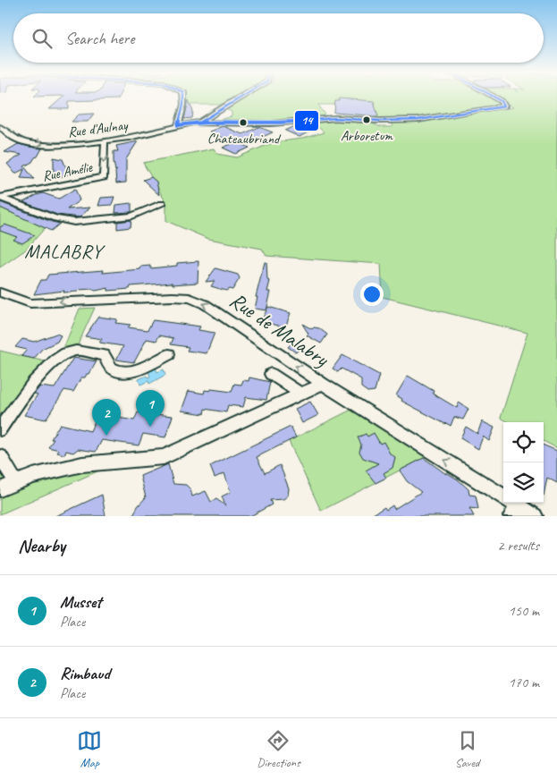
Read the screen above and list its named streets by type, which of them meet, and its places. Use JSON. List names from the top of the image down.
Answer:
{
  "streets": {
    "street": ["Rue d'Aulnay", "Rue Amélie", "Rue de Malabry"]
  },
  "crossings": [
    ["Rue d'Aulnay", "Rue Amélie"]
  ],
  "one_way": ["Rue Amélie", "Rue de Malabry"],
  "districts": ["MALABRY"],
  "places": ["Arboretum", "Chateaubriand"],
  "lines": ["transit line 14"],
  "page": {
    "search": "Search here",
    "pins": ["1", "2"],
    "heading": ["Nearby", "2 results"],
    "list": [
      {
        "mark": "1",
        "name": "Musset",
        "note": "Place",
        "value": "150 m"
      },
      {
        "mark": "2",
        "name": "Rimbaud",
        "note": "Place",
        "value": "170 m"
      }
    ],
    "nav": ["Map", "Directions", "Saved"]
  }
}
